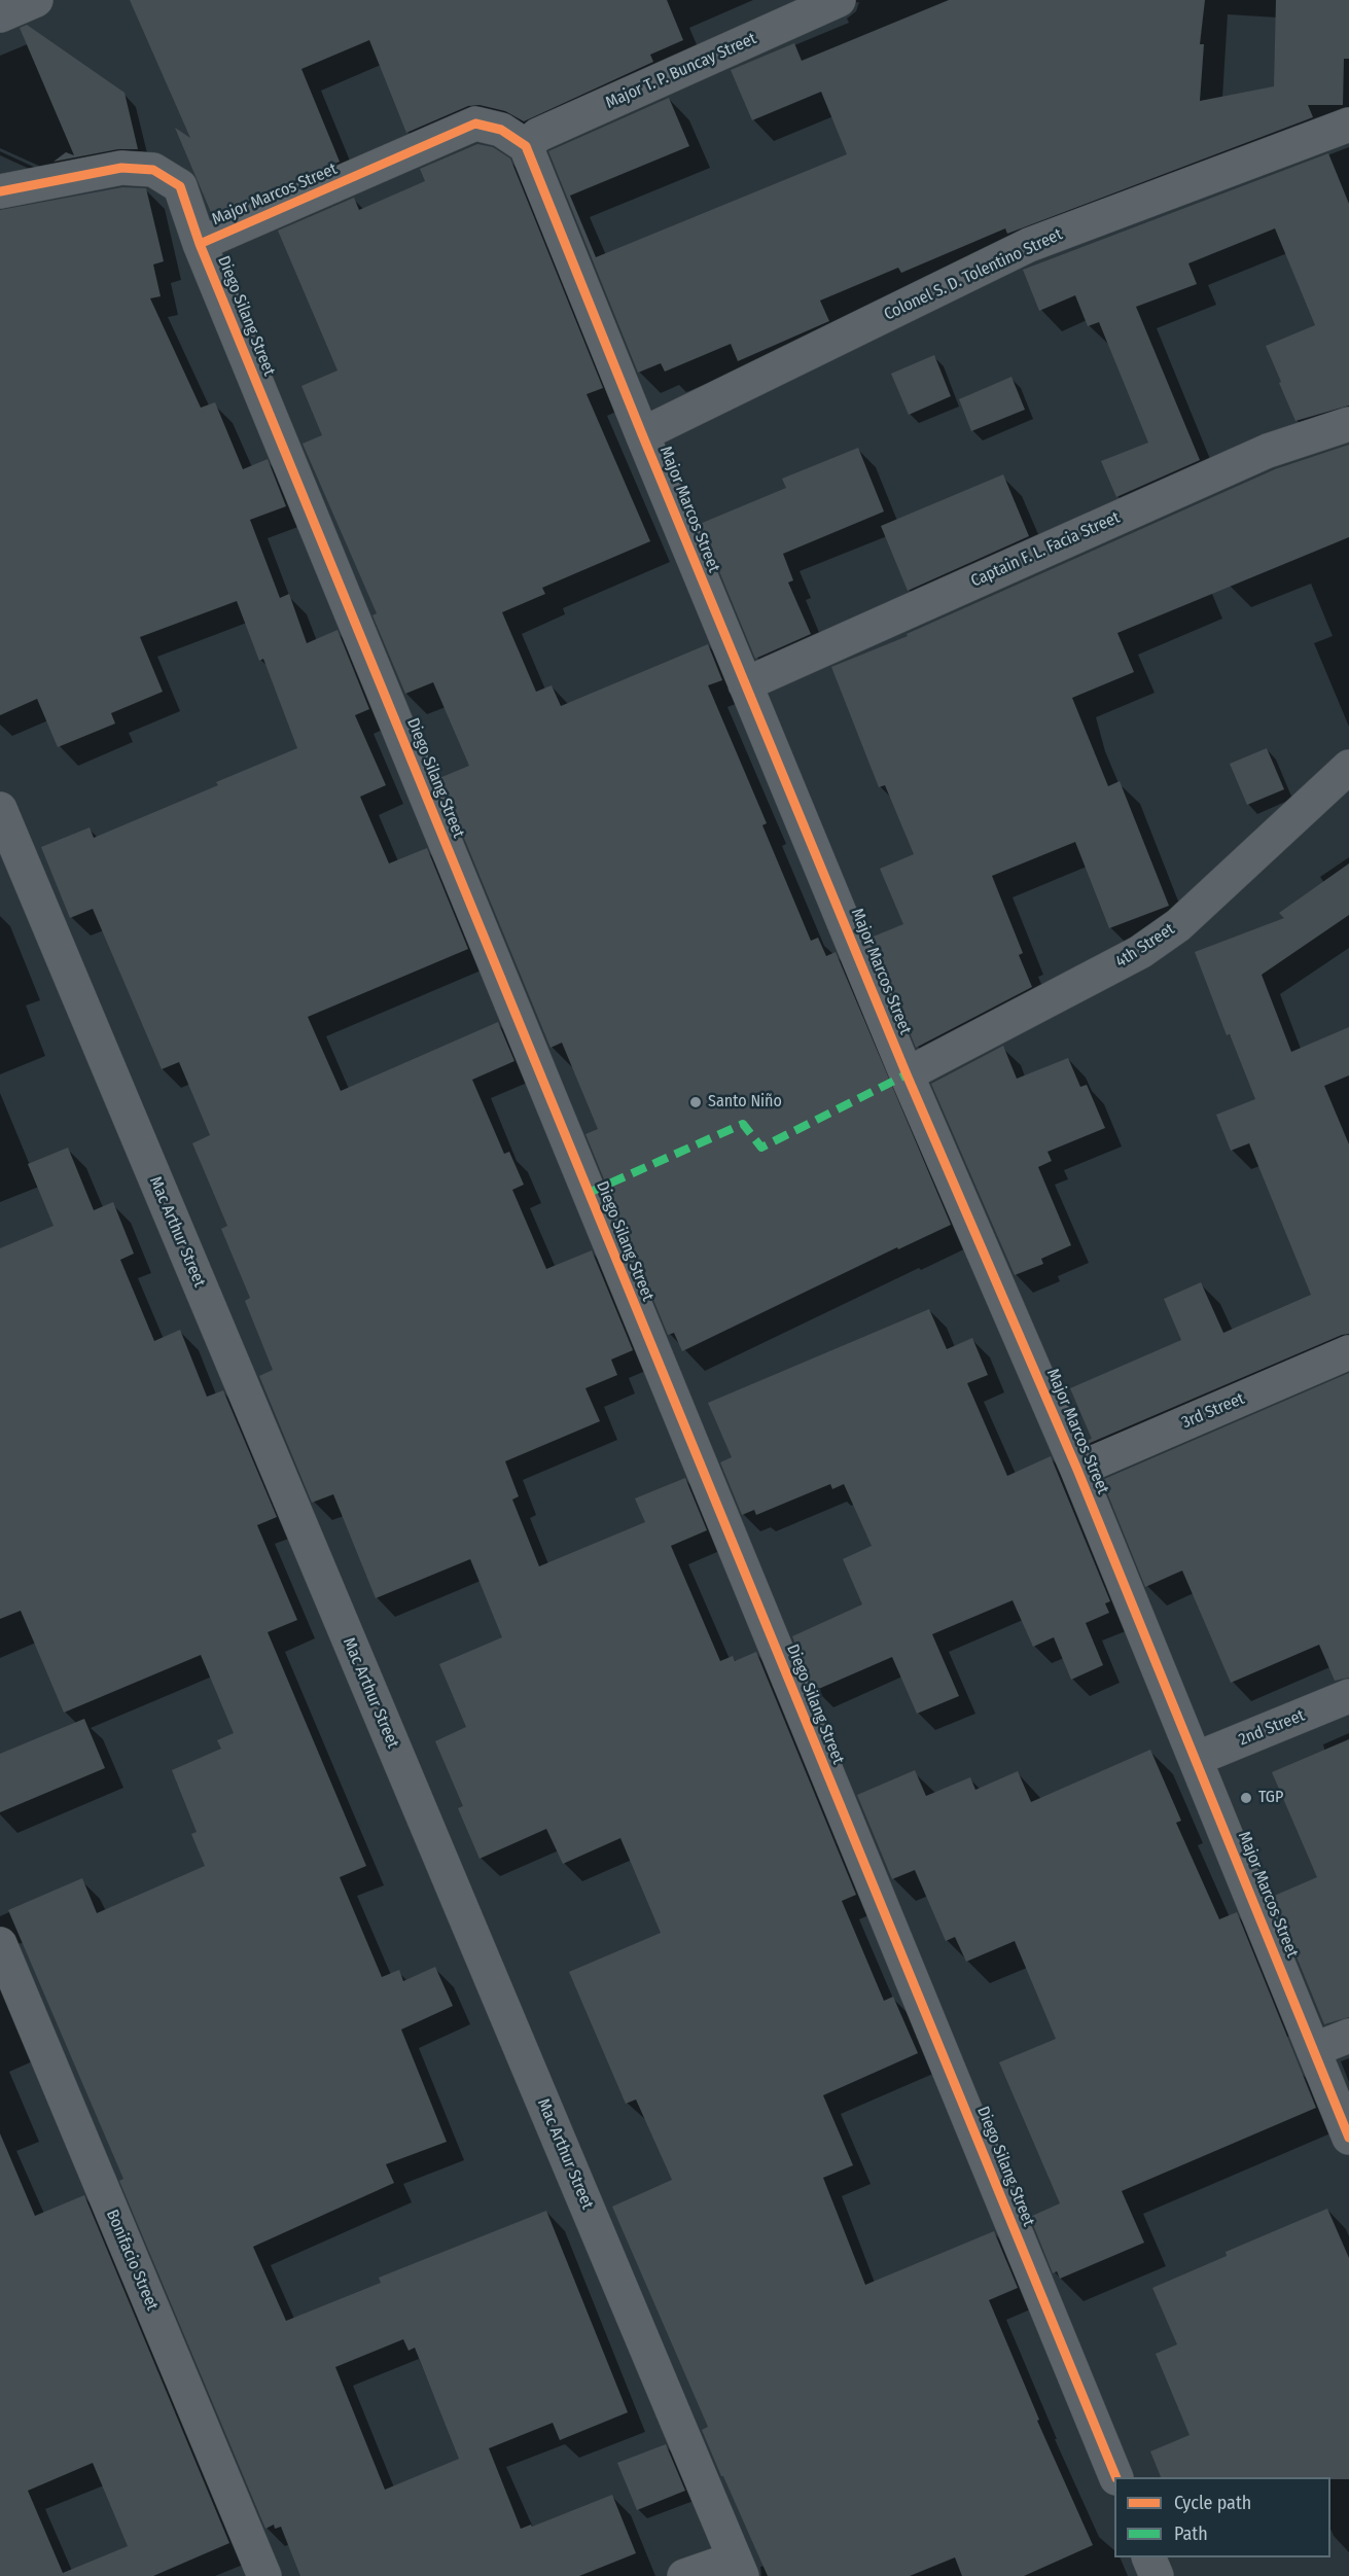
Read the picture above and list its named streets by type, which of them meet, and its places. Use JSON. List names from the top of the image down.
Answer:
{
  "streets": {
    "street": [
      "Major T. P. Buncay Street",
      "Major Marcos Street",
      "Colonel S. D. Tolentino Street",
      "Diego Silang Street",
      "Captain F. L. Facia Street",
      "4th Street",
      "Mac Arthur Street",
      "3rd Street",
      "2nd Street",
      "Bonifacio Street"
    ]
  },
  "crossings": [
    ["Major T. P. Buncay Street", "Major Marcos Street"],
    ["Major Marcos Street", "Colonel S. D. Tolentino Street"],
    ["Major Marcos Street", "Diego Silang Street"],
    ["Major Marcos Street", "Captain F. L. Facia Street"],
    ["Major Marcos Street", "4th Street"],
    ["Major Marcos Street", "3rd Street"],
    ["Major Marcos Street", "2nd Street"]
  ],
  "places": ["Santo Niño", "TGP"],
  "legend": ["Cycle path", "Path"]
}
